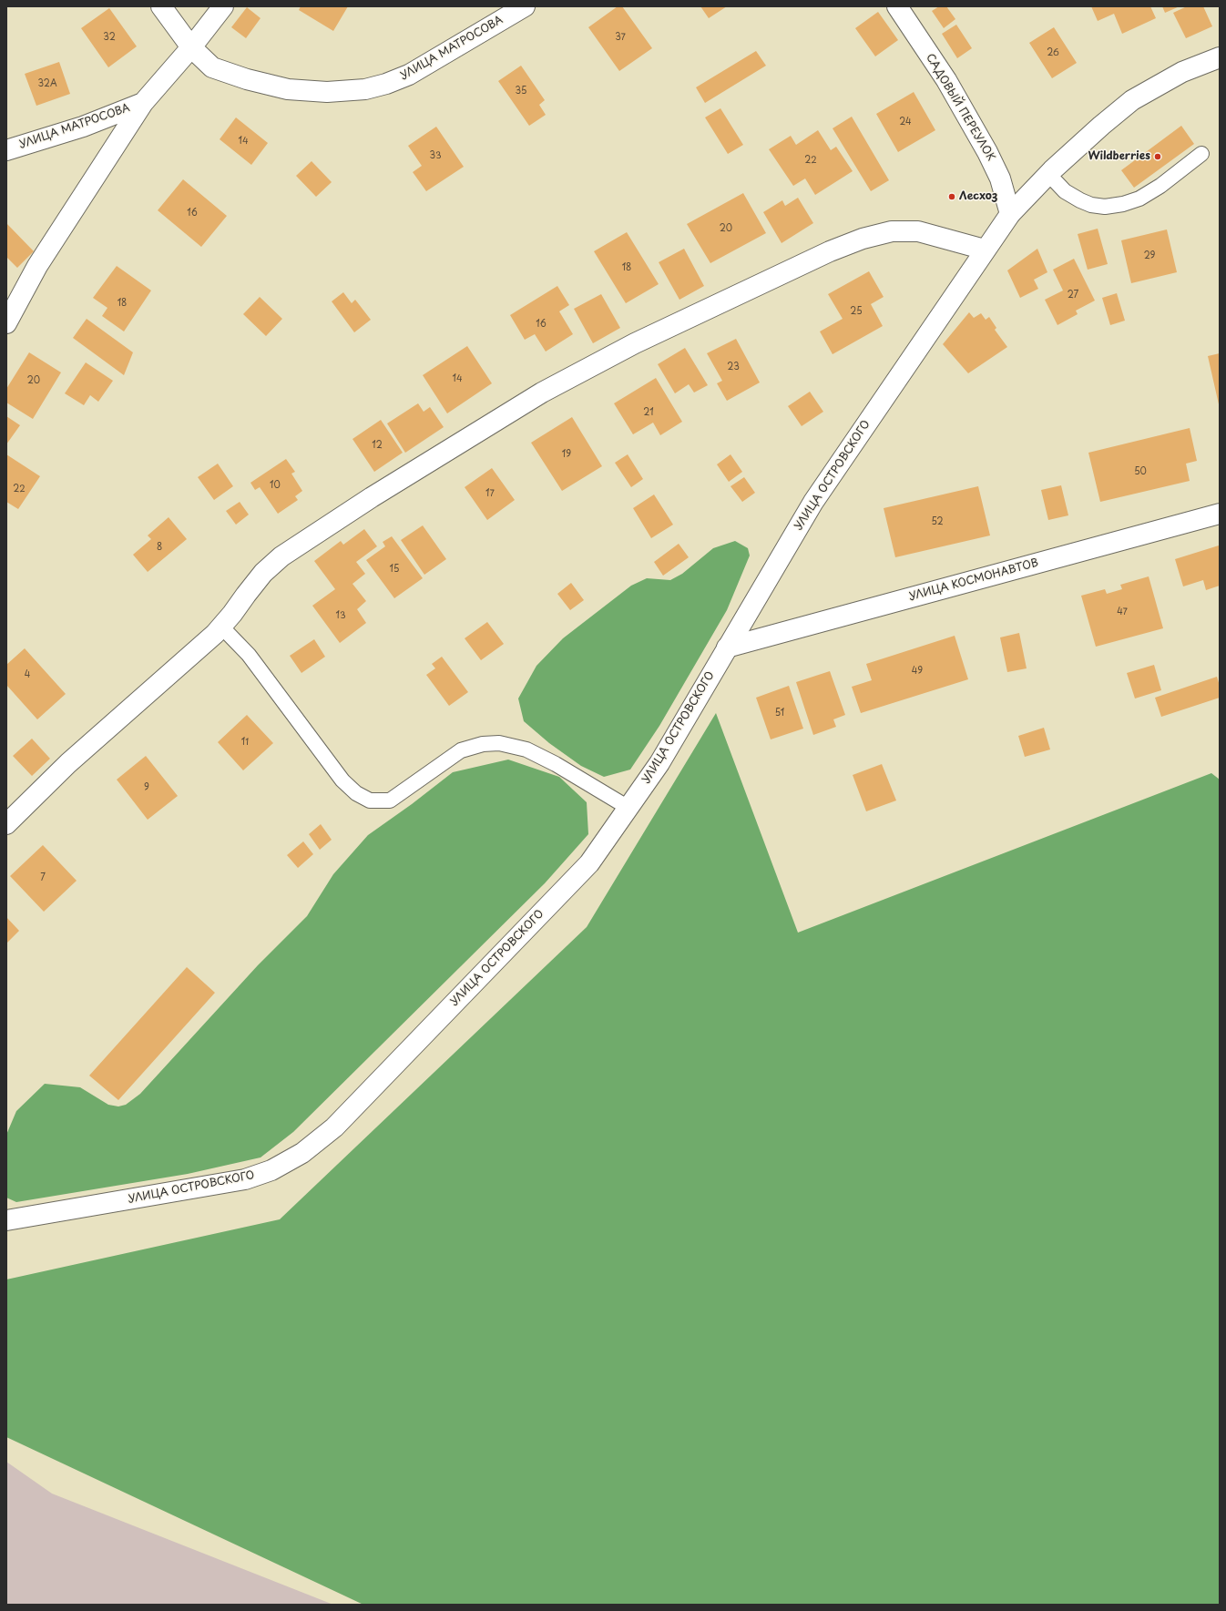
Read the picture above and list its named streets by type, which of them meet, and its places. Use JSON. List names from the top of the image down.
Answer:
{
  "streets": {
    "street": [
      "УЛИЦА МАТРОСОВА",
      "САДОВЫЙ ПЕРЕУЛОК",
      "УЛИЦА ОСТРОВСКОГО",
      "УЛИЦА КОСМОНАВТОВ"
    ]
  },
  "crossings": [
    ["САДОВЫЙ ПЕРЕУЛОК", "УЛИЦА ОСТРОВСКОГО"],
    ["УЛИЦА ОСТРОВСКОГО", "УЛИЦА КОСМОНАВТОВ"]
  ],
  "places": ["Wildberries", "Лесхоз"],
  "house_numbers": [
    "32",
    "37",
    "26",
    "32А",
    "35",
    "24",
    "14",
    "33",
    "22",
    "16",
    "20",
    "29",
    "18",
    "27",
    "18",
    "25",
    "16",
    "23",
    "14",
    "20",
    "21",
    "12",
    "19",
    "50",
    "10",
    "22",
    "17",
    "52",
    "8",
    "15",
    "47",
    "13",
    "49",
    "4",
    "51",
    "11",
    "9",
    "7"
  ]
}
